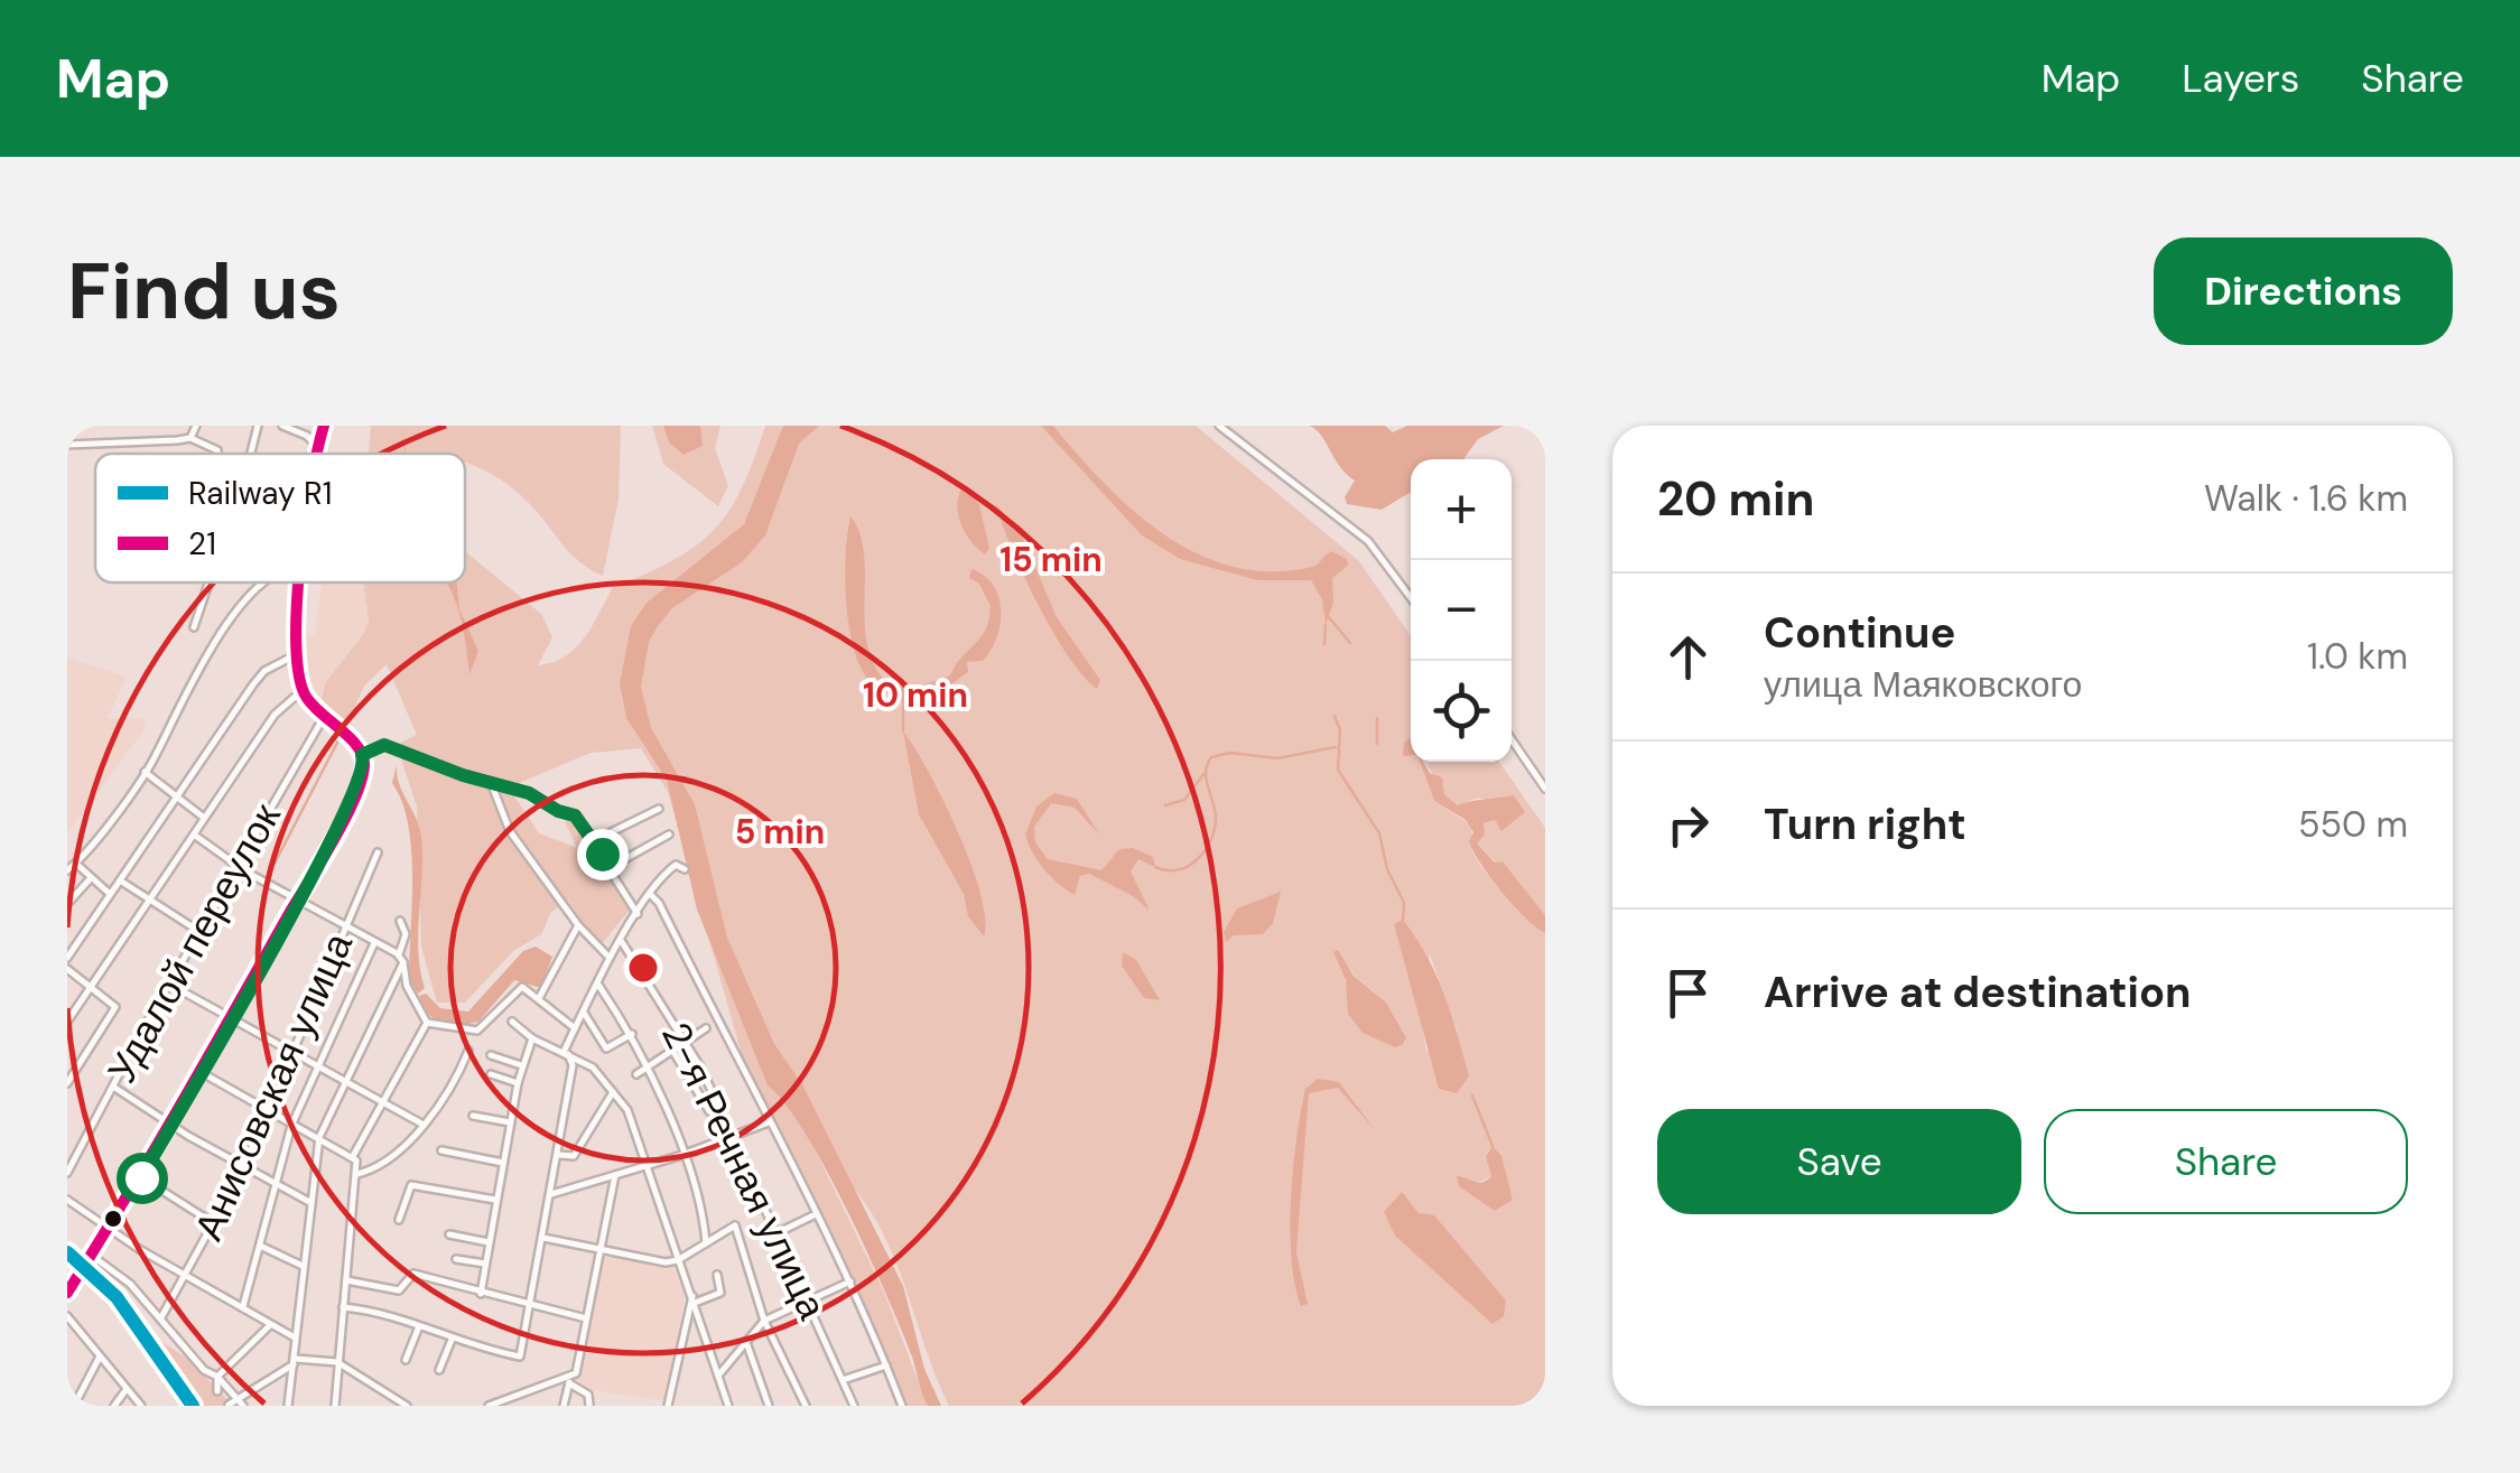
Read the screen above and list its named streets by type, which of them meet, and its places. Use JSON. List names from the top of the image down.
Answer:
{
  "streets": {
    "street": ["Удалой переулок", "Анисовская улица", "2-я Речная улица"]
  },
  "lines": ["transit line 21", "rail line R1"],
  "legend": ["Railway R1", "21"],
  "page": {
    "header": "Map",
    "nav": ["Map", "Layers", "Share"],
    "buttons": [
      "Directions",
      ["Save", "Share"]
    ],
    "title": "Find us",
    "heading": ["20 min", "Walk · 1.6 km"],
    "map_buttons": ["+", "−"],
    "list": [
      ["Continue", "улица Маяковского", "1.0 km"],
      ["Turn right", "550 m"],
      "Arrive at destination"
    ]
  },
  "rings": ["15 min", "10 min", "5 min"]
}
